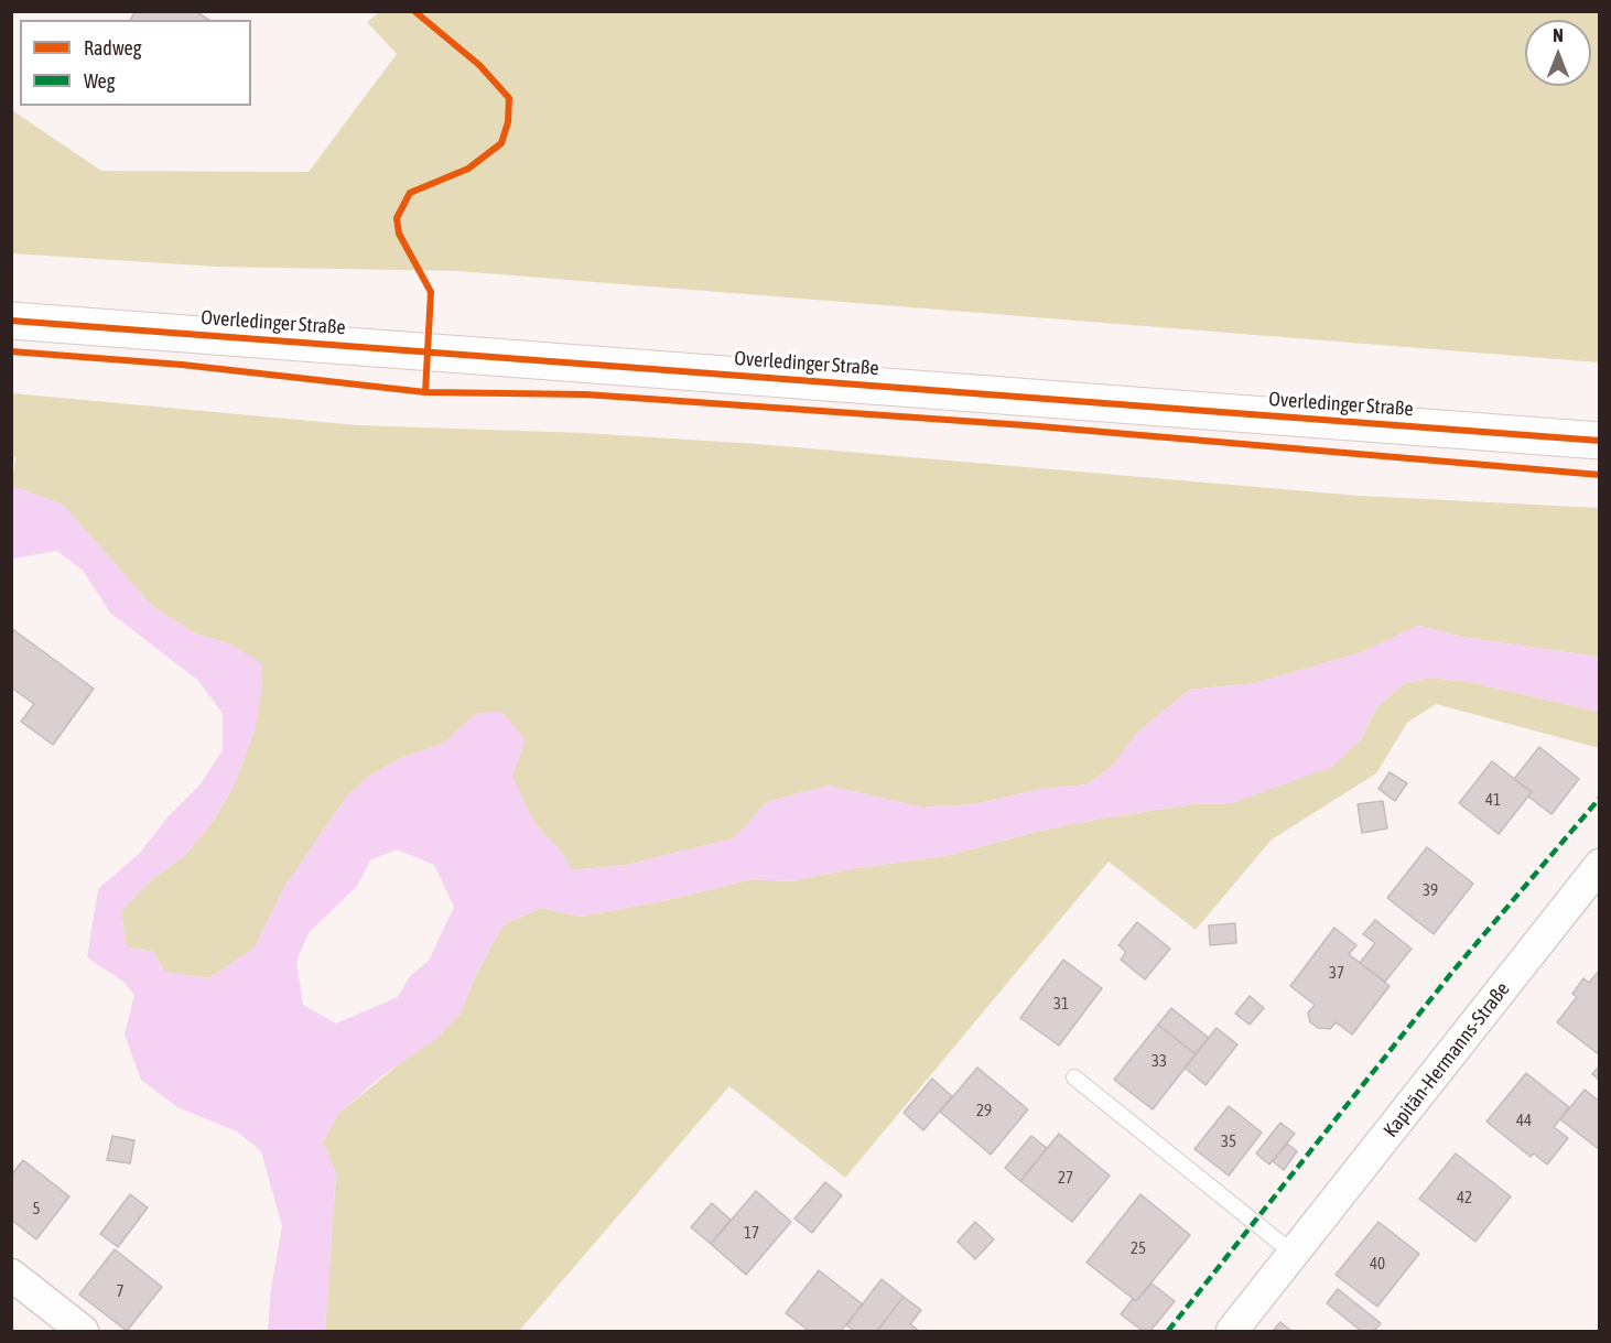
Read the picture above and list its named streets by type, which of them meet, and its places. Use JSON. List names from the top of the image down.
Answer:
{
  "streets": {
    "street": ["Overledinger Straße", "Kapitän-Hermanns-Straße"]
  },
  "house_numbers": [
    "41",
    "39",
    "37",
    "31",
    "33",
    "29",
    "44",
    "35",
    "27",
    "42",
    "5",
    "17",
    "25",
    "40",
    "7"
  ],
  "legend": ["Radweg", "Weg"],
  "north": "top"
}
